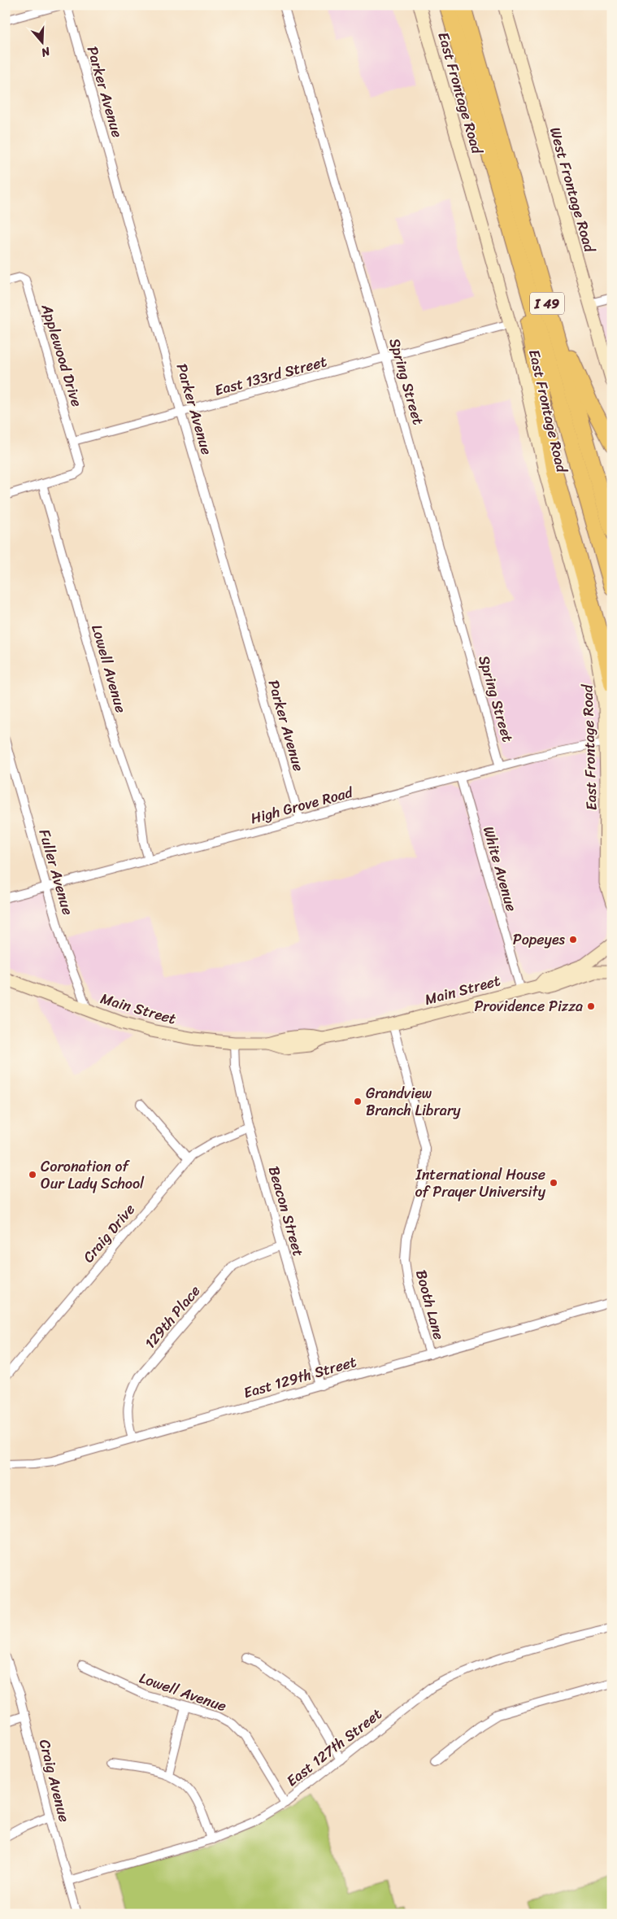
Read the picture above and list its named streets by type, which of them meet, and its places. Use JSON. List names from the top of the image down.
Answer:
{
  "streets": {
    "highway": ["I 49"],
    "street": [
      "Parker Avenue",
      "East Frontage Road",
      "West Frontage Road",
      "Applewood Drive",
      "East 133rd Street",
      "Spring Street",
      "Lowell Avenue",
      "High Grove Road",
      "White Avenue",
      "Fuller Avenue",
      "Main Street",
      "Beacon Street",
      "Craig Drive",
      "Booth Lane",
      "129th Place",
      "East 129th Street",
      "East 127th Street",
      "Craig Avenue"
    ]
  },
  "crossings": [
    ["Parker Avenue", "East 133rd Street"],
    ["Parker Avenue", "High Grove Road"],
    ["East Frontage Road", "East 133rd Street"],
    ["East Frontage Road", "High Grove Road"],
    ["Applewood Drive", "East 133rd Street"],
    ["East 133rd Street", "Spring Street"],
    ["Spring Street", "High Grove Road"],
    ["Lowell Avenue", "High Grove Road"],
    ["Lowell Avenue", "East 127th Street"],
    ["High Grove Road", "White Avenue"],
    ["High Grove Road", "Fuller Avenue"],
    ["White Avenue", "Main Street"],
    ["Fuller Avenue", "Main Street"],
    ["Main Street", "Beacon Street"],
    ["Main Street", "Booth Lane"],
    ["Beacon Street", "Craig Drive"],
    ["Beacon Street", "129th Place"],
    ["Beacon Street", "East 129th Street"],
    ["Booth Lane", "East 129th Street"],
    ["129th Place", "East 129th Street"],
    ["East 127th Street", "Craig Avenue"]
  ],
  "places": [
    "Popeyes",
    "Providence Pizza",
    "Grandview Branch Library",
    "Coronation of Our Lady School",
    "International House of Prayer University"
  ],
  "north": "bottom"
}
